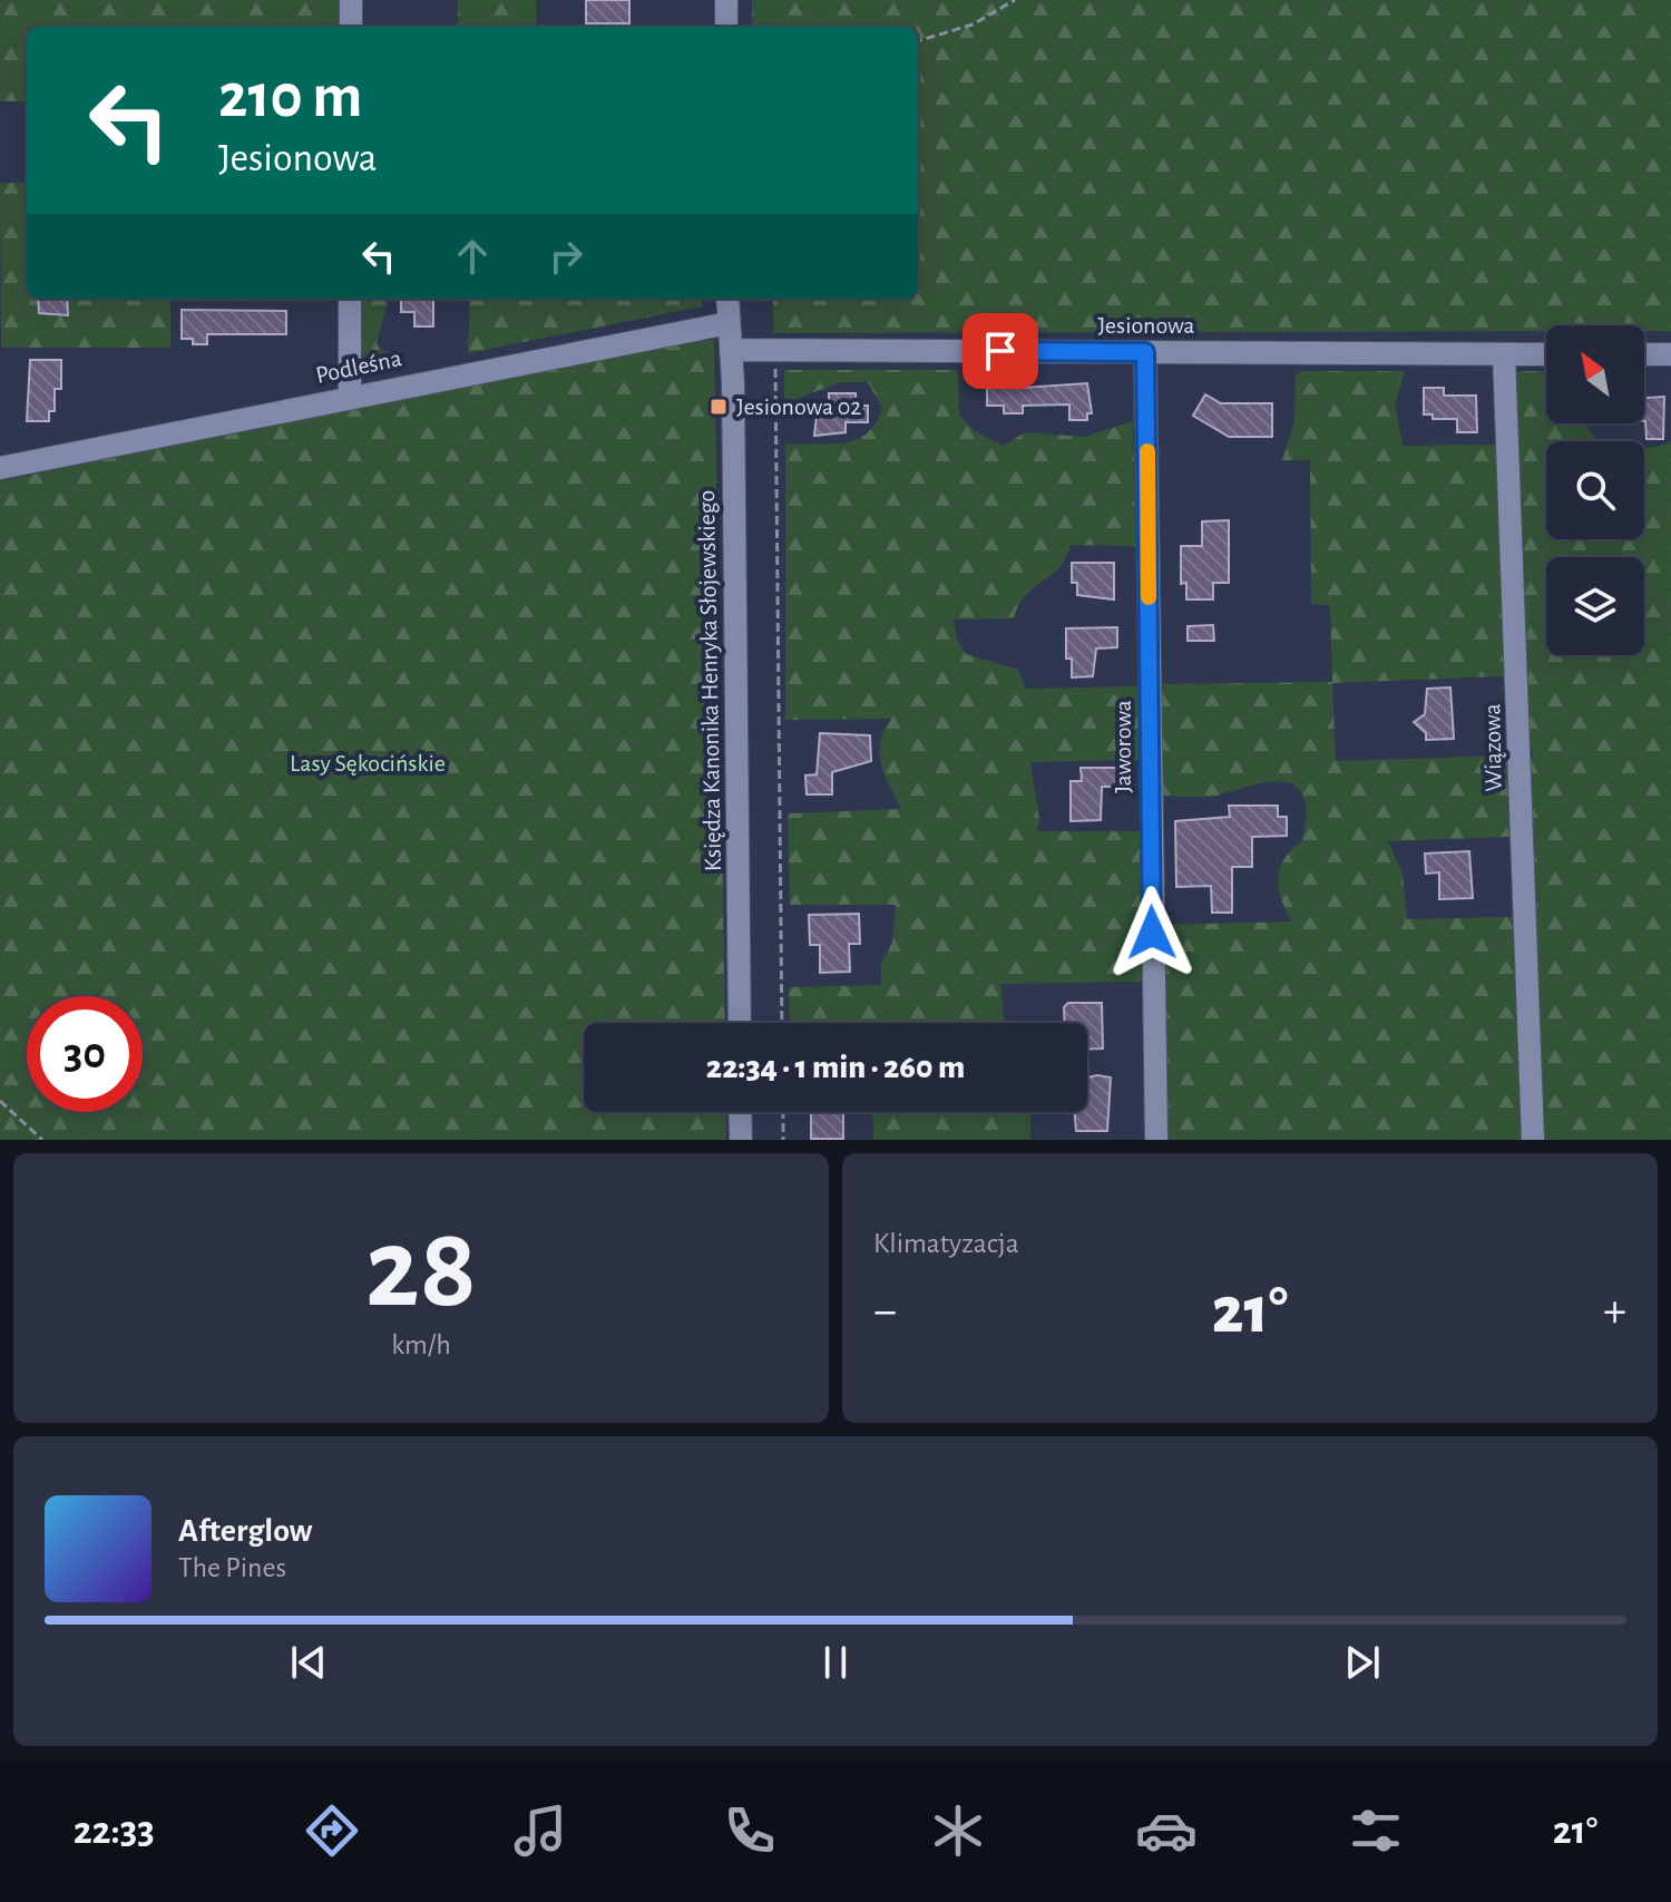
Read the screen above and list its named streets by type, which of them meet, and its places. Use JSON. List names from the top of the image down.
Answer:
{
  "streets": {
    "street": [
      "Jesionowa",
      "Podleśna",
      "Księdza Kanonika Henryka Słojewskiego",
      "Jaworowa",
      "Wiązowa"
    ]
  },
  "crossings": [
    ["Jesionowa", "Księdza Kanonika Henryka Słojewskiego"],
    ["Jesionowa", "Jaworowa"],
    ["Jesionowa", "Wiązowa"],
    ["Podleśna", "Księdza Kanonika Henryka Słojewskiego"]
  ],
  "parks": ["Lasy Sękocińskie"],
  "places": {
    "transit": ["Jesionowa 02"]
  },
  "north": "top left",
  "page": {
    "turn": ["210 m", "Jesionowa"],
    "limit": "30",
    "trip": "22:34 · 1 min · 260 m",
    "tile": [
      ["28", "km/h"],
      "Klimatyzacja"
    ],
    "heat": ["−", "21°", "+"],
    "song": ["Afterglow", "The Pines"],
    "tabs": ["22:33", "21°"]
  }
}
